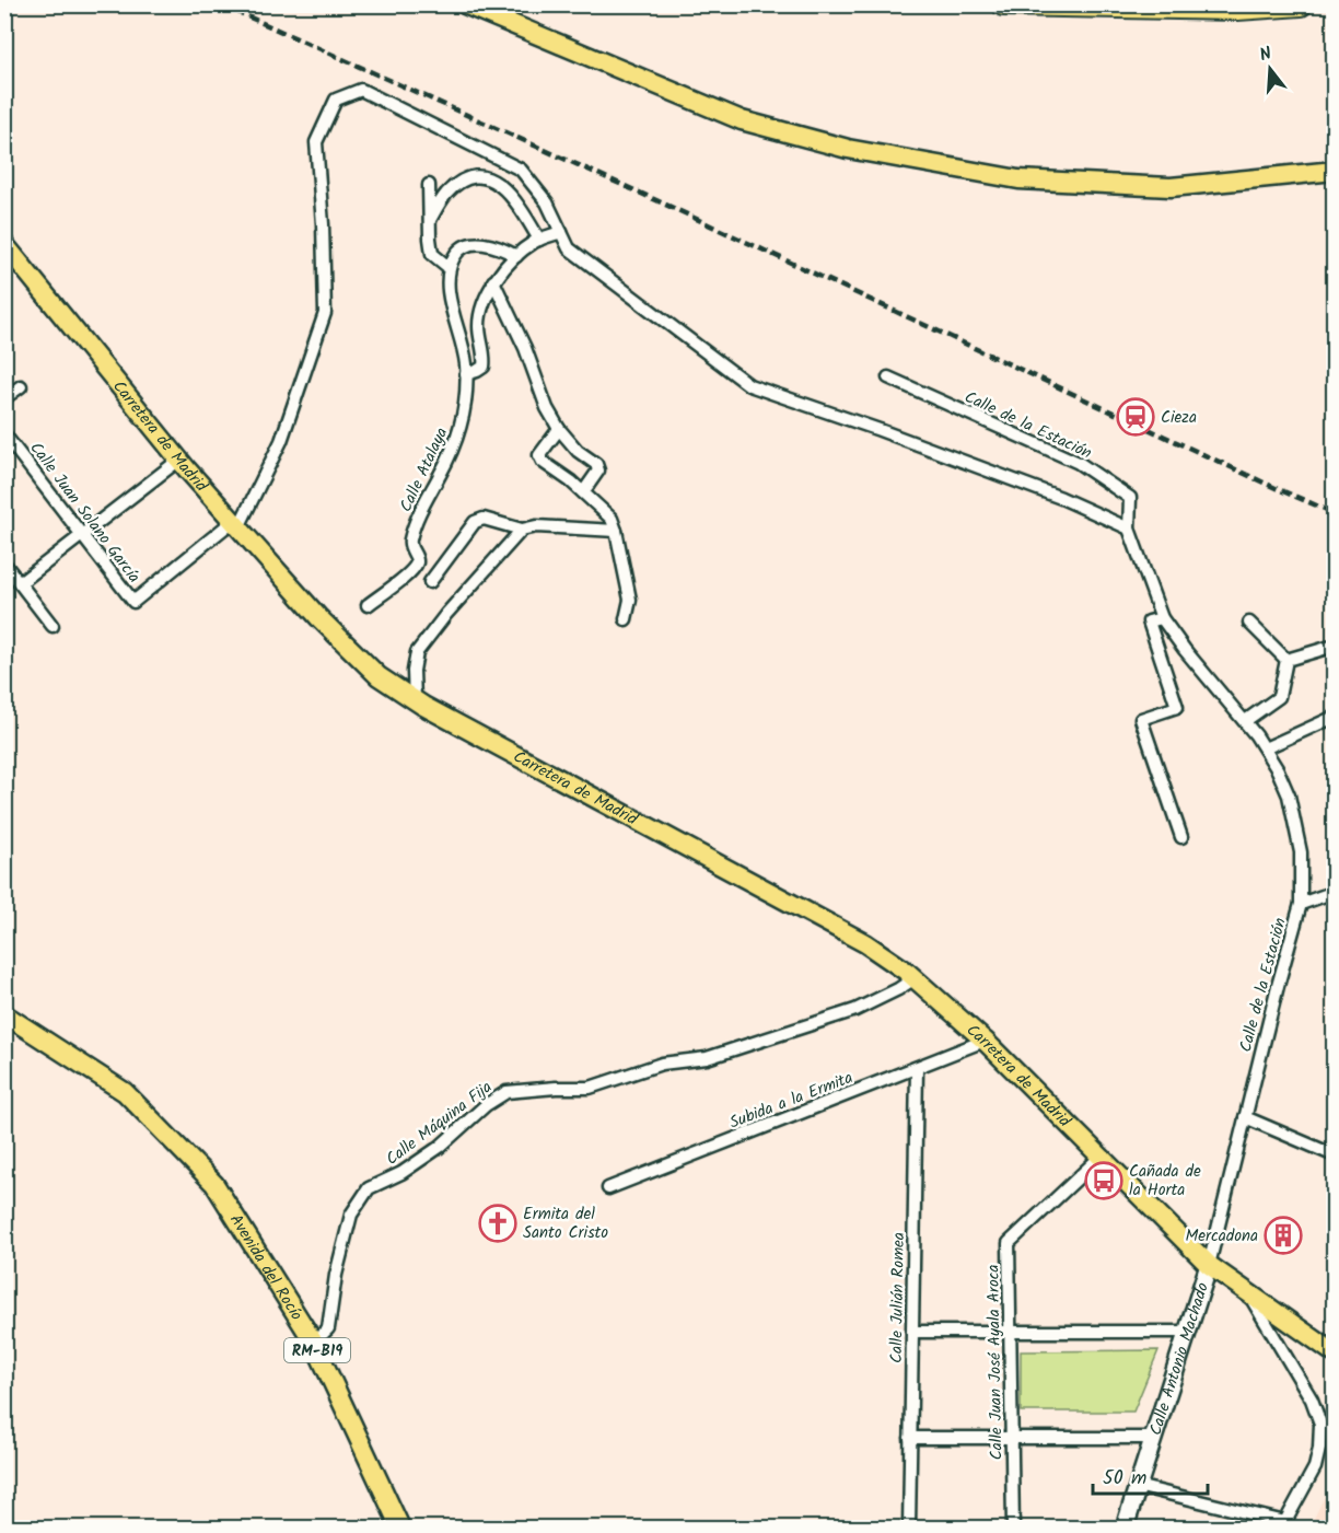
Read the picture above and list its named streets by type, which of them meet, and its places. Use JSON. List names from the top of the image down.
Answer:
{
  "streets": {
    "main road": [
      "Carretera de Madrid",
      "Avenida del Rocío",
      "RM-B19",
      "Calle Antonio Machado"
    ],
    "street": [
      "Calle de la Estación",
      "Calle Atalaya",
      "Calle Juan Solano García",
      "Subida a la Ermita",
      "Calle Máquina Fija",
      "Calle Julián Romea",
      "Calle Juan José Ayala Aroca"
    ]
  },
  "crossings": [
    ["Calle de la Estación", "Carretera de Madrid"],
    ["Calle de la Estación", "Calle Antonio Machado"],
    ["Carretera de Madrid", "Calle Juan Solano García"],
    ["Carretera de Madrid", "Subida a la Ermita"],
    ["Carretera de Madrid", "Calle Máquina Fija"],
    ["Carretera de Madrid", "Calle Antonio Machado"],
    ["Carretera de Madrid", "Calle Juan José Ayala Aroca"],
    ["Subida a la Ermita", "Calle Julián Romea"],
    ["Calle Máquina Fija", "Avenida del Rocío"]
  ],
  "places": {
    "station": ["Cieza"],
    "bus stop": ["Cañada de la Horta"],
    "church": ["Ermita del Santo Cristo"],
    "building": ["Mercadona"]
  },
  "scale_bar": "50 m",
  "north": "top"
}
